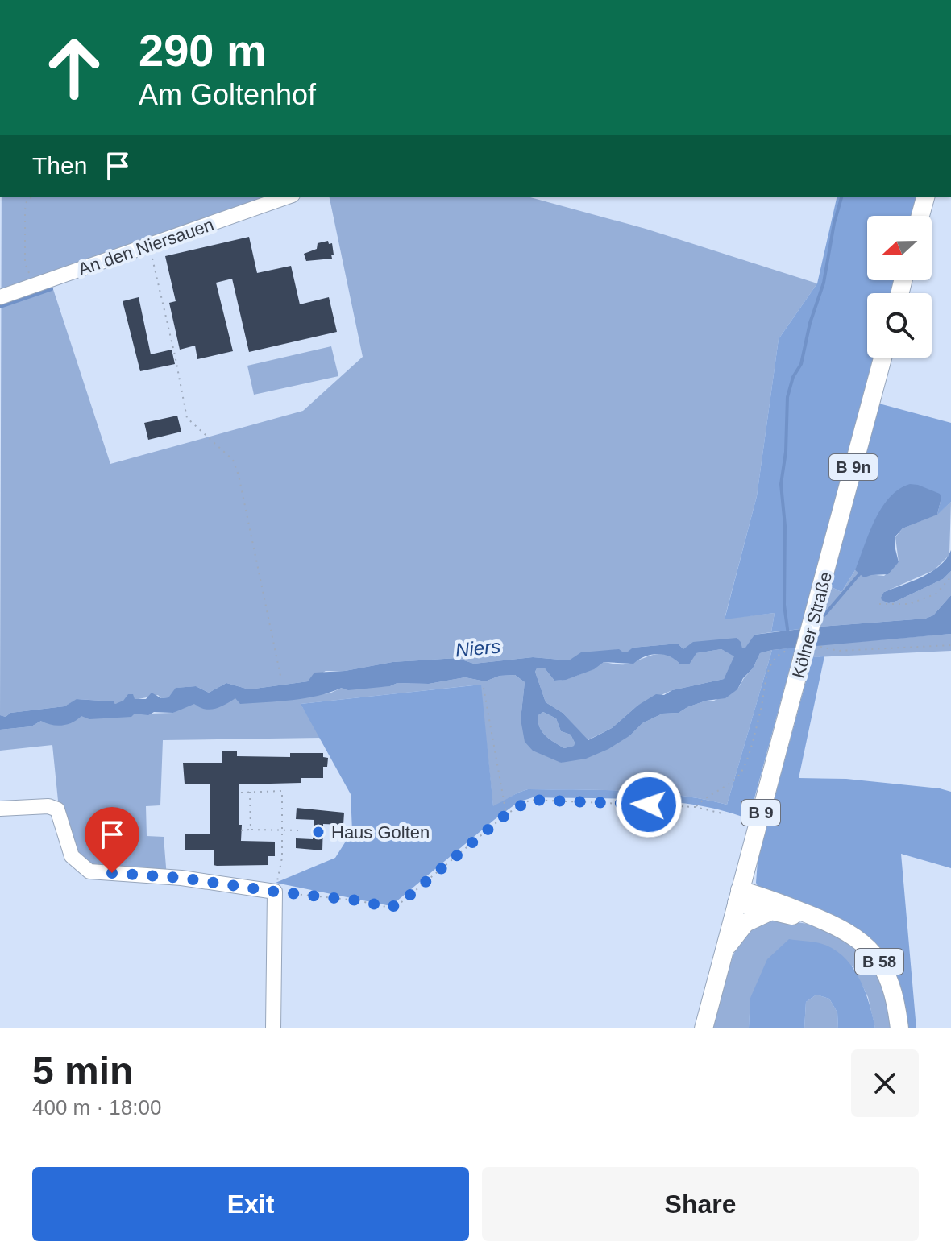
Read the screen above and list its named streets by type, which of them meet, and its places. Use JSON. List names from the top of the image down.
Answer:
{
  "streets": {
    "main road": [
      "B 9n",
      "Kölner Straße",
      "B 9",
      "B 58"
    ],
    "street": ["An den Niersauen"]
  },
  "crossings": [
    ["Kölner Straße", "B 9"],
    ["Kölner Straße", "B 58"],
    ["B 9", "B 58"]
  ],
  "water": ["Niers"],
  "places": ["Haus Golten"],
  "north": "left",
  "page": {
    "turn": ["290 m", "Am Goltenhof"],
    "then": "Then",
    "heading": ["5 min", "400 m · 18:00"],
    "buttons": ["Exit", "Share"]
  }
}
